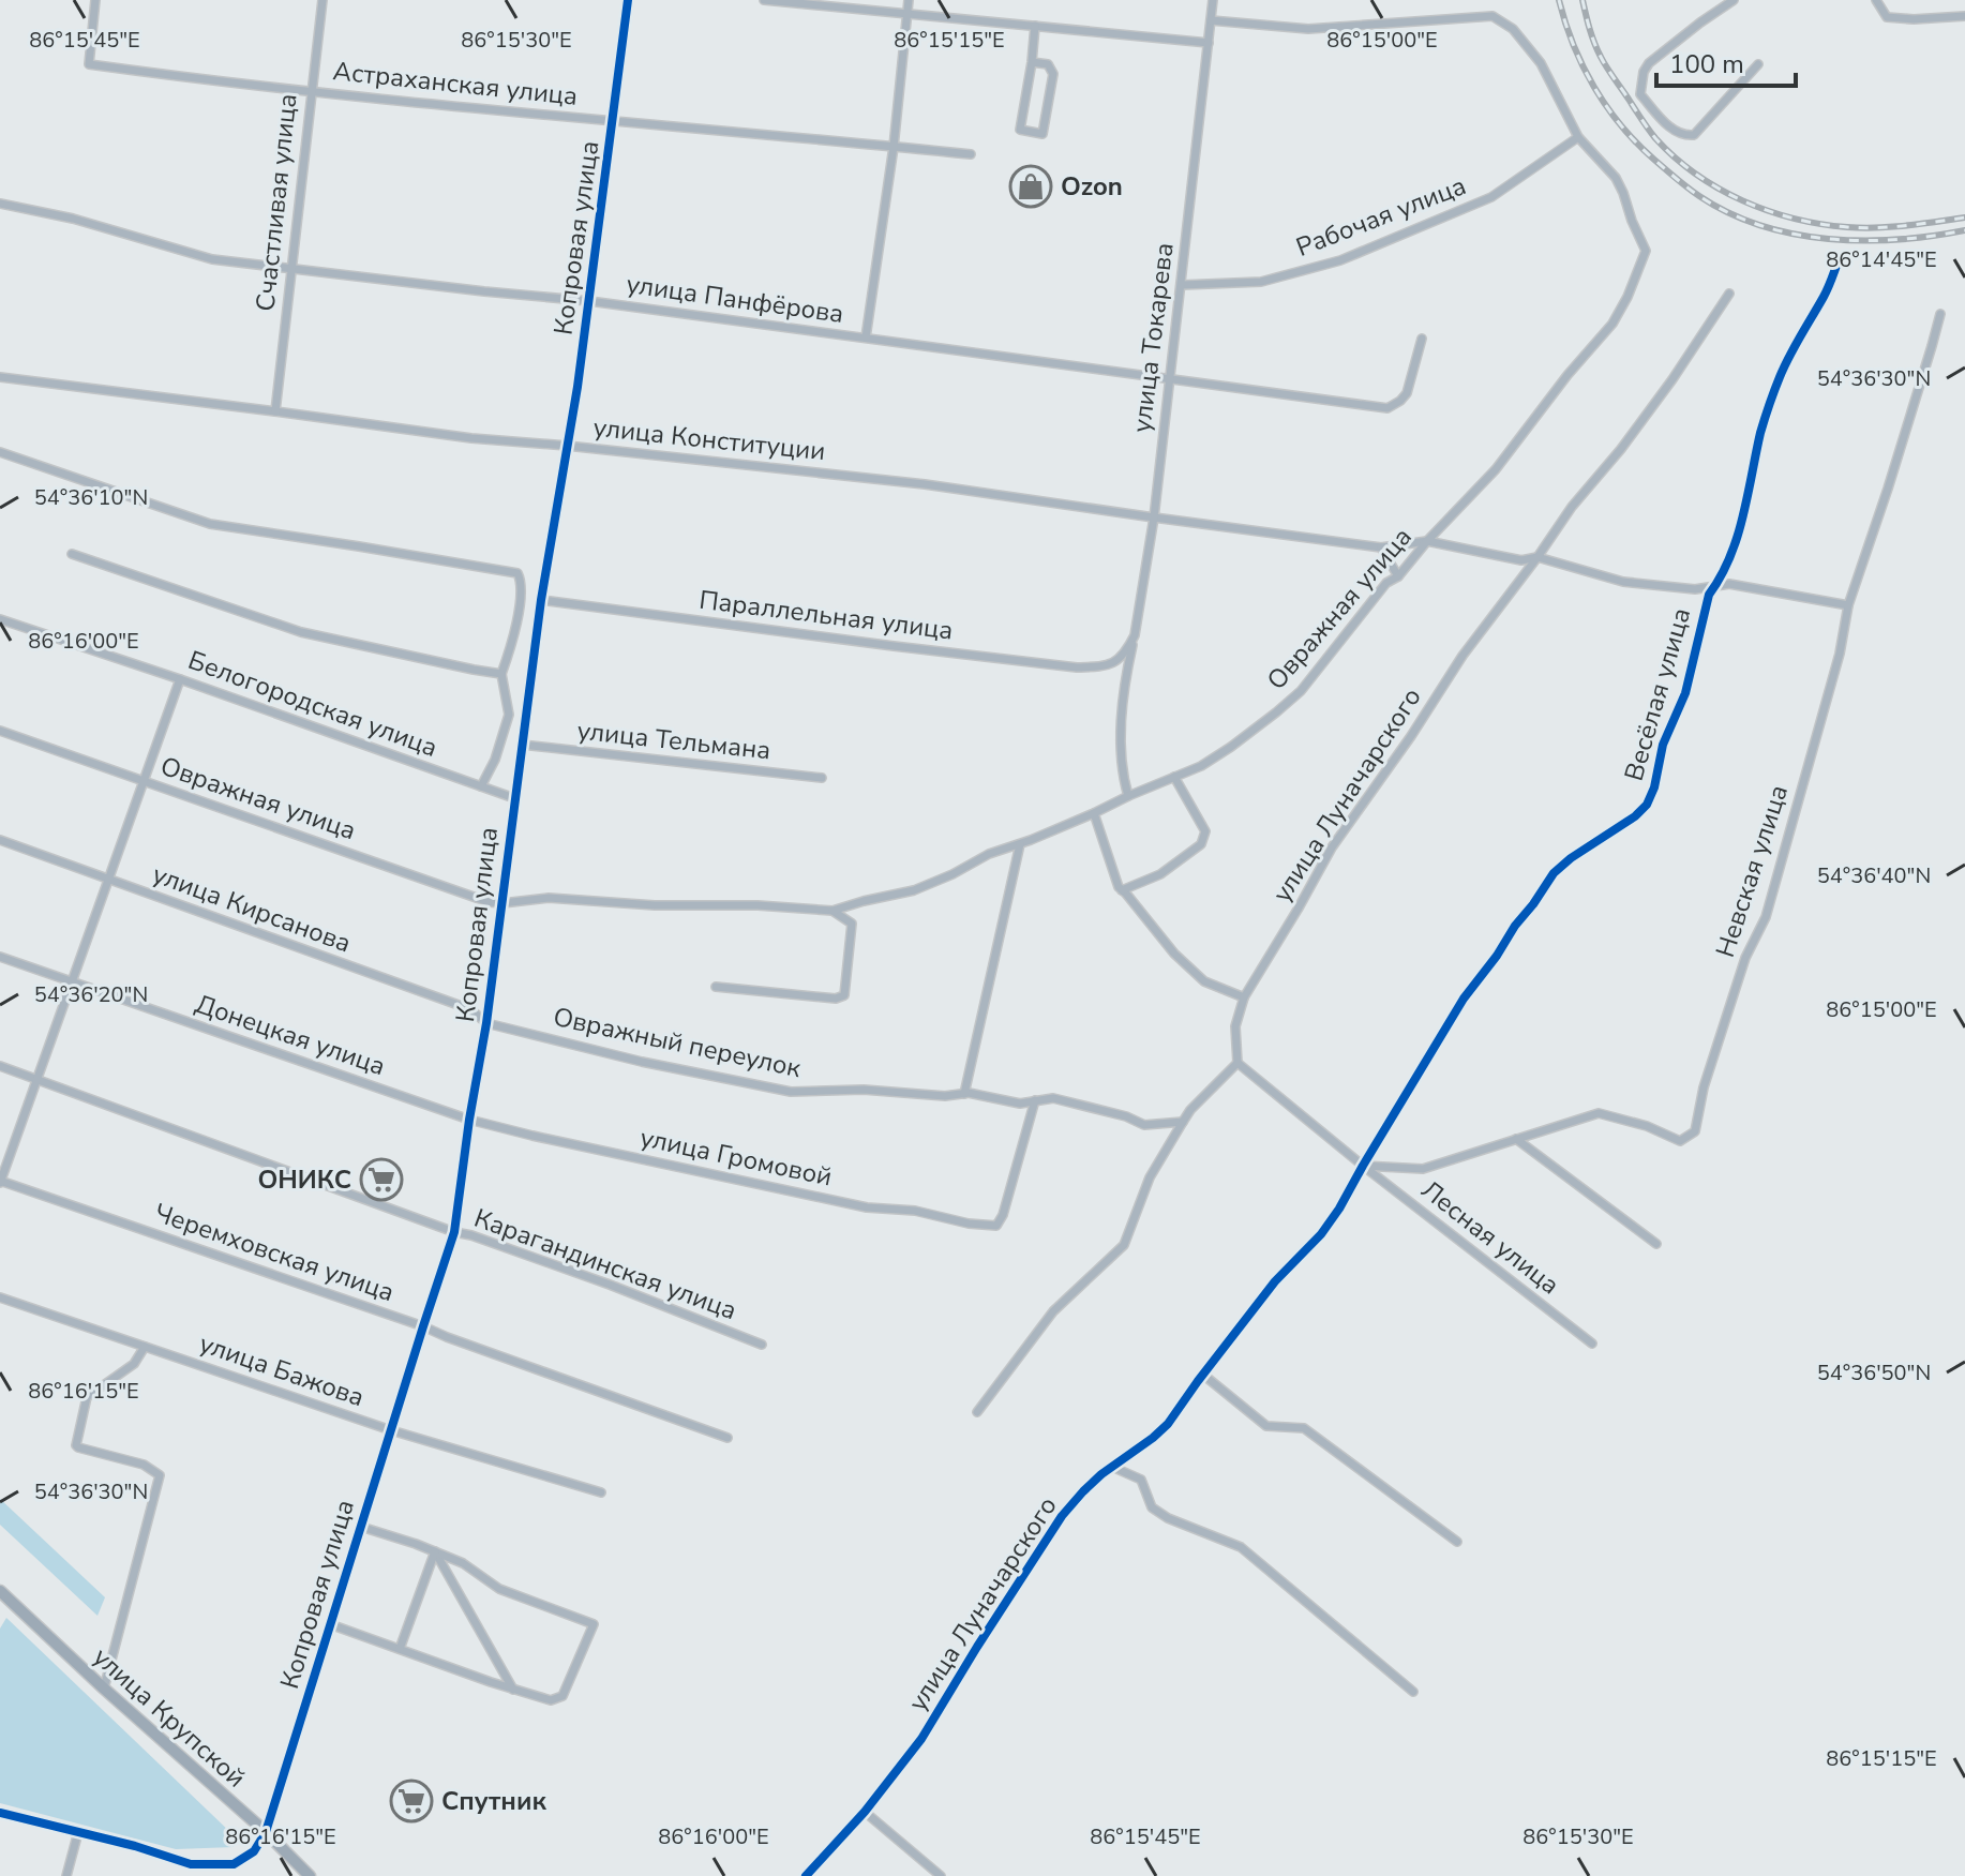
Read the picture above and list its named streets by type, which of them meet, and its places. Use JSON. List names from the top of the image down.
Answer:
{
  "streets": {
    "street": [
      "Астраханская улица",
      "Счастливая улица",
      "Рабочая улица",
      "Копровая улица",
      "улица Панфёрова",
      "улица Токарева",
      "улица Конституции",
      "Овражная улица",
      "Параллельная улица",
      "Весёлая улица",
      "Белогородская улица",
      "улица Тельмана",
      "улица Луначарского",
      "Невская улица",
      "улица Кирсанова",
      "Донецкая улица",
      "Овражный переулок",
      "улица Громовой",
      "Лесная улица",
      "Черемховская улица",
      "Карагандинская улица",
      "улица Бажова",
      "улица Крупской"
    ]
  },
  "crossings": [
    ["Астраханская улица", "Счастливая улица"],
    ["Астраханская улица", "Копровая улица"],
    ["Счастливая улица", "улица Панфёрова"],
    ["Счастливая улица", "улица Конституции"],
    ["Рабочая улица", "улица Токарева"],
    ["Рабочая улица", "Овражная улица"],
    ["Копровая улица", "улица Панфёрова"],
    ["Копровая улица", "улица Конституции"],
    ["Копровая улица", "Овражная улица"],
    ["Копровая улица", "Параллельная улица"],
    ["Копровая улица", "Белогородская улица"],
    ["Копровая улица", "улица Тельмана"],
    ["Копровая улица", "улица Кирсанова"],
    ["Копровая улица", "Донецкая улица"],
    ["Копровая улица", "Овражный переулок"],
    ["Копровая улица", "улица Громовой"],
    ["Копровая улица", "Черемховская улица"],
    ["Копровая улица", "Карагандинская улица"],
    ["Копровая улица", "улица Бажова"],
    ["Копровая улица", "улица Крупской"],
    ["улица Панфёрова", "улица Токарева"],
    ["улица Токарева", "улица Конституции"],
    ["улица Токарева", "Овражная улица"],
    ["улица Токарева", "Параллельная улица"],
    ["улица Конституции", "Овражная улица"],
    ["улица Конституции", "Весёлая улица"],
    ["улица Конституции", "улица Луначарского"],
    ["улица Конституции", "Невская улица"],
    ["Весёлая улица", "улица Луначарского"],
    ["Весёлая улица", "Лесная улица"],
    ["улица Луначарского", "Лесная улица"],
    ["улица Кирсанова", "Овражный переулок"],
    ["Донецкая улица", "улица Громовой"],
    ["Овражный переулок", "улица Громовой"]
  ],
  "places": {
    "shop": ["Ozon"],
    "supermarket": ["ОНИКС", "Спутник"]
  },
  "scale_bar": "100 m",
  "coordinates": [
    "86°15'45\"E",
    "86°15'30\"E",
    "86°15'15\"E",
    "86°15'00\"E",
    "86°14'45\"E",
    "54°36'30\"N",
    "54°36'10\"N",
    "86°16'00\"E",
    "54°36'40\"N",
    "54°36'20\"N",
    "54°36'50\"N",
    "86°16'15\"E"
  ]
}
